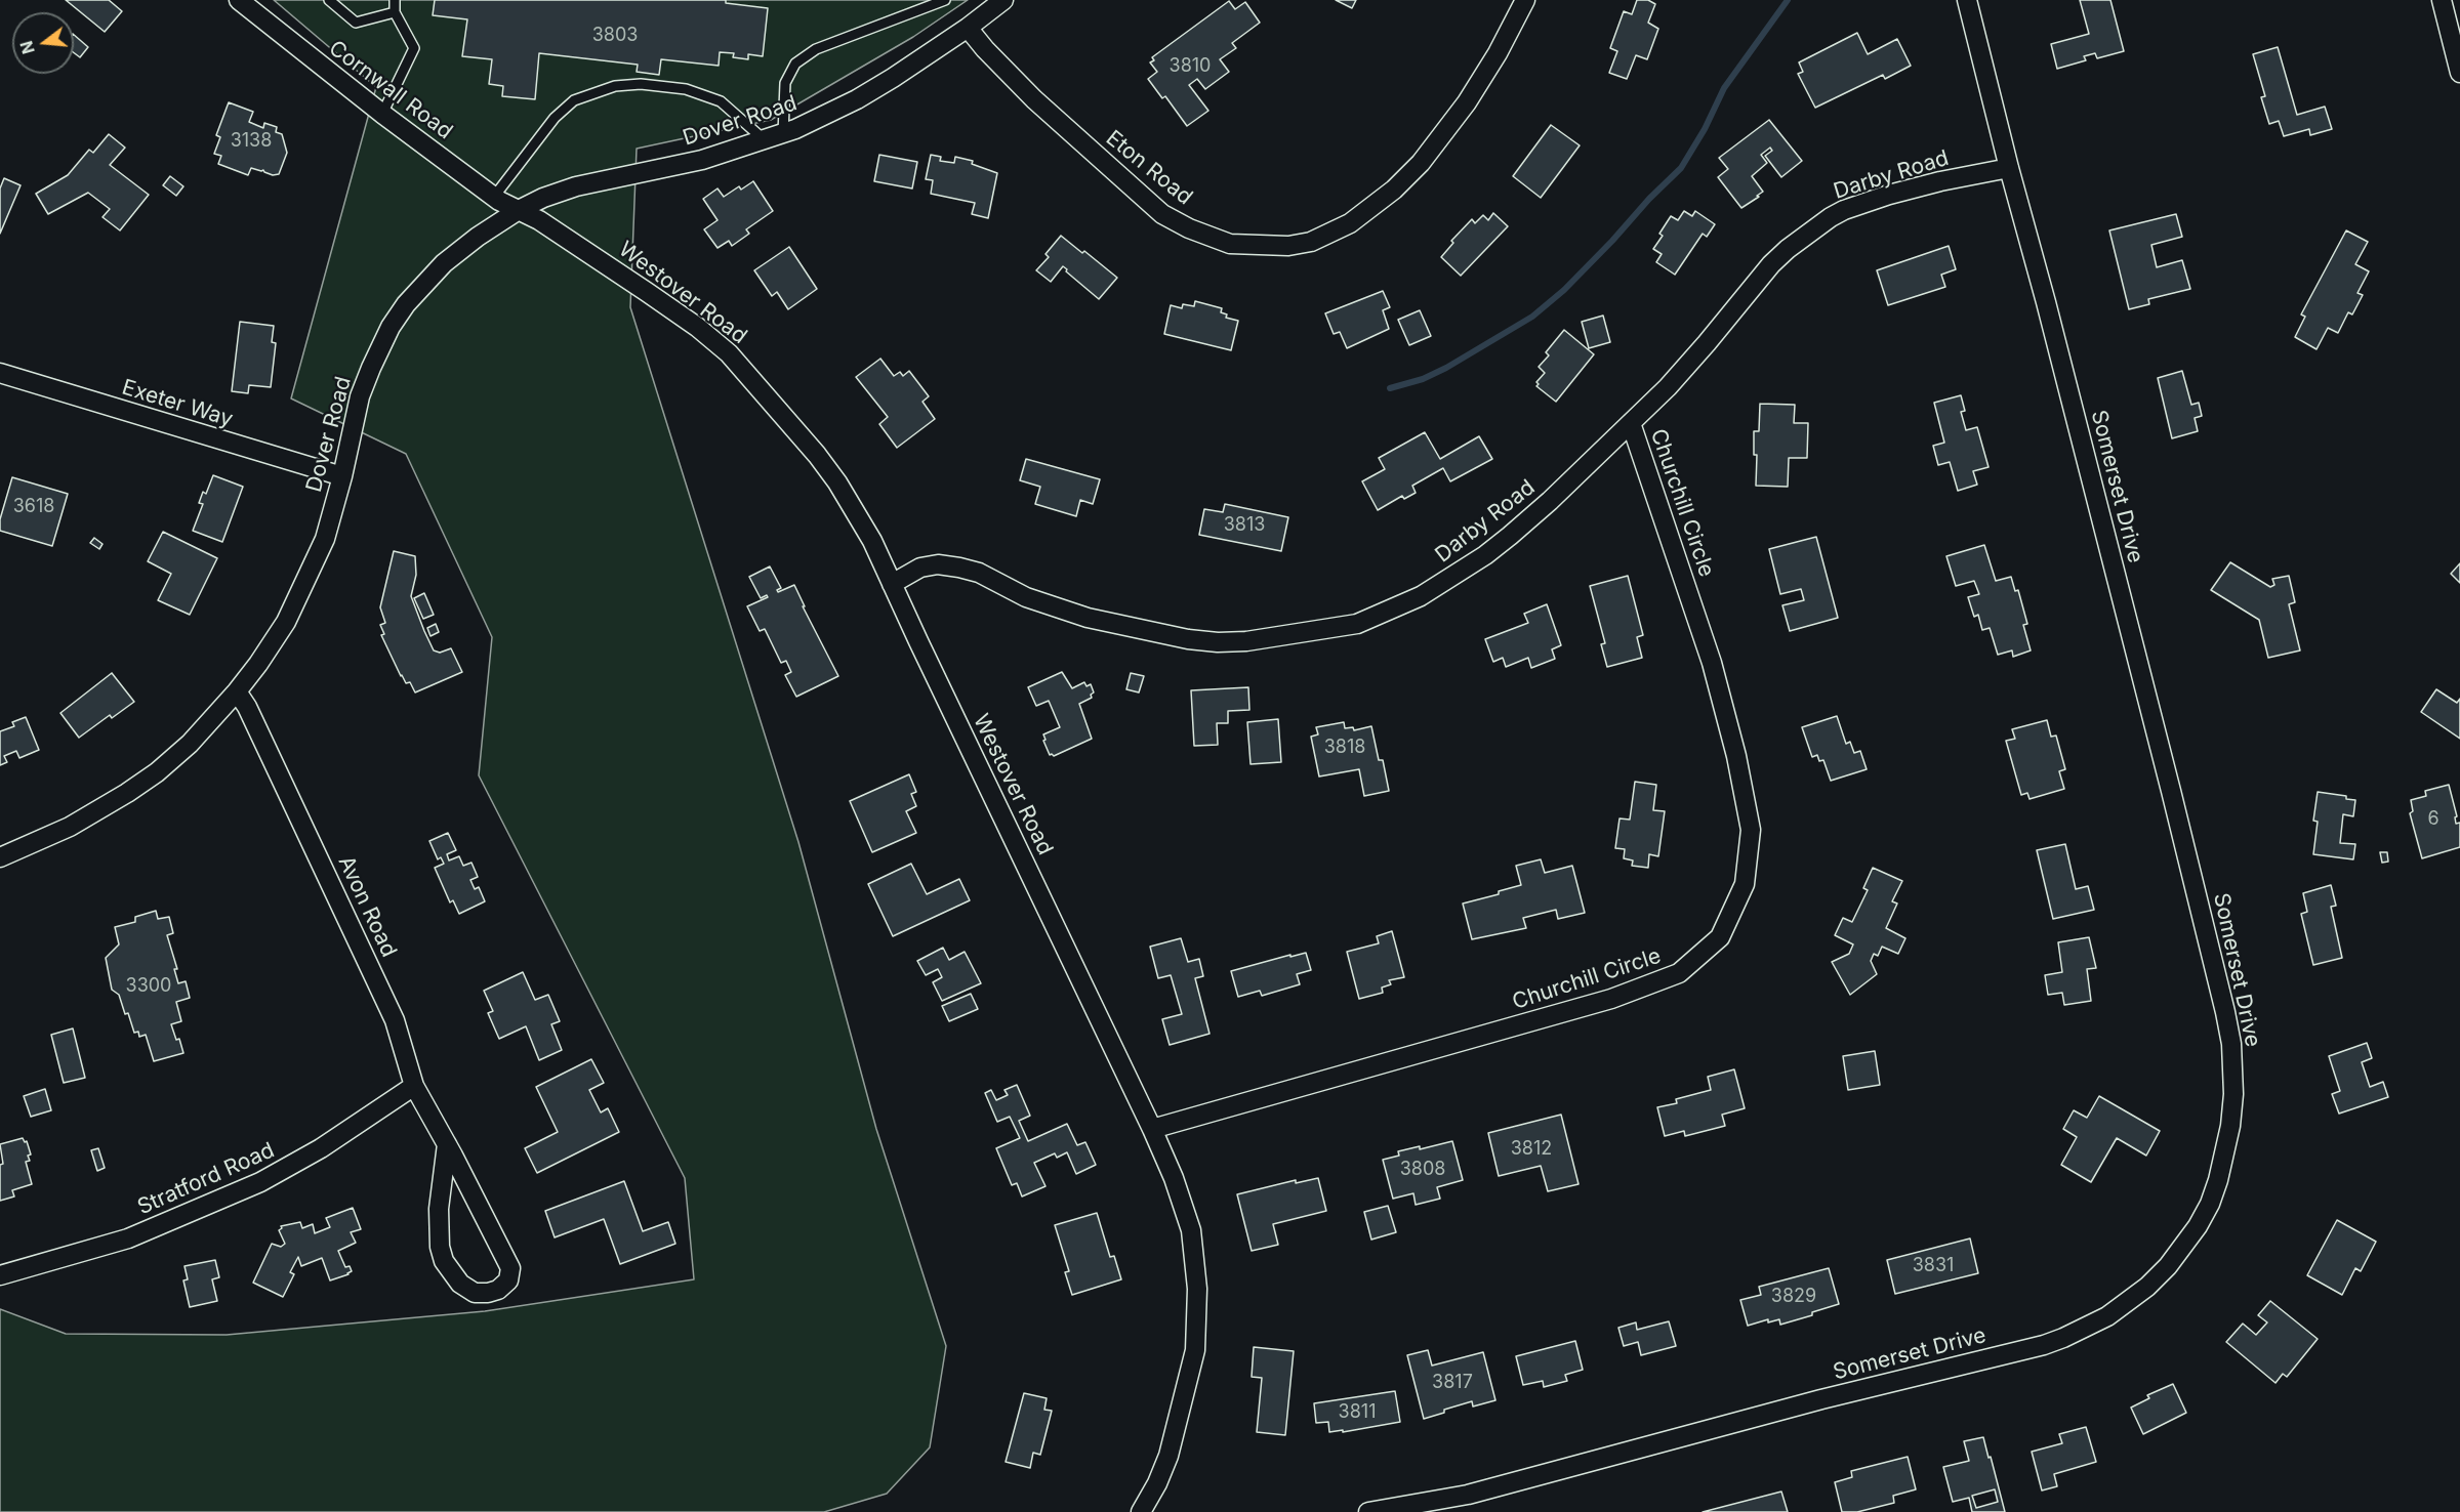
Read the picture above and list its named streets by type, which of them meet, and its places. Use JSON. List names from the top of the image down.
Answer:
{
  "streets": {
    "street": [
      "Cornwall Road",
      "Dover Road",
      "Eton Road",
      "Darby Road",
      "Westover Road",
      "Exeter Way",
      "Somerset Drive",
      "Churchill Circle",
      "Avon Road",
      "Stratford Road"
    ]
  },
  "crossings": [
    ["Cornwall Road", "Dover Road"],
    ["Cornwall Road", "Westover Road"],
    ["Dover Road", "Eton Road"],
    ["Dover Road", "Westover Road"],
    ["Dover Road", "Exeter Way"],
    ["Dover Road", "Avon Road"],
    ["Darby Road", "Westover Road"],
    ["Darby Road", "Somerset Drive"],
    ["Darby Road", "Churchill Circle"],
    ["Westover Road", "Churchill Circle"],
    ["Avon Road", "Stratford Road"]
  ],
  "house_numbers": [
    "3803",
    "3810",
    "3138",
    "3618",
    "3813",
    "3818",
    "6",
    "3300",
    "3812",
    "3808",
    "3831",
    "3829",
    "3817",
    "3811"
  ],
  "north": "left"
}
